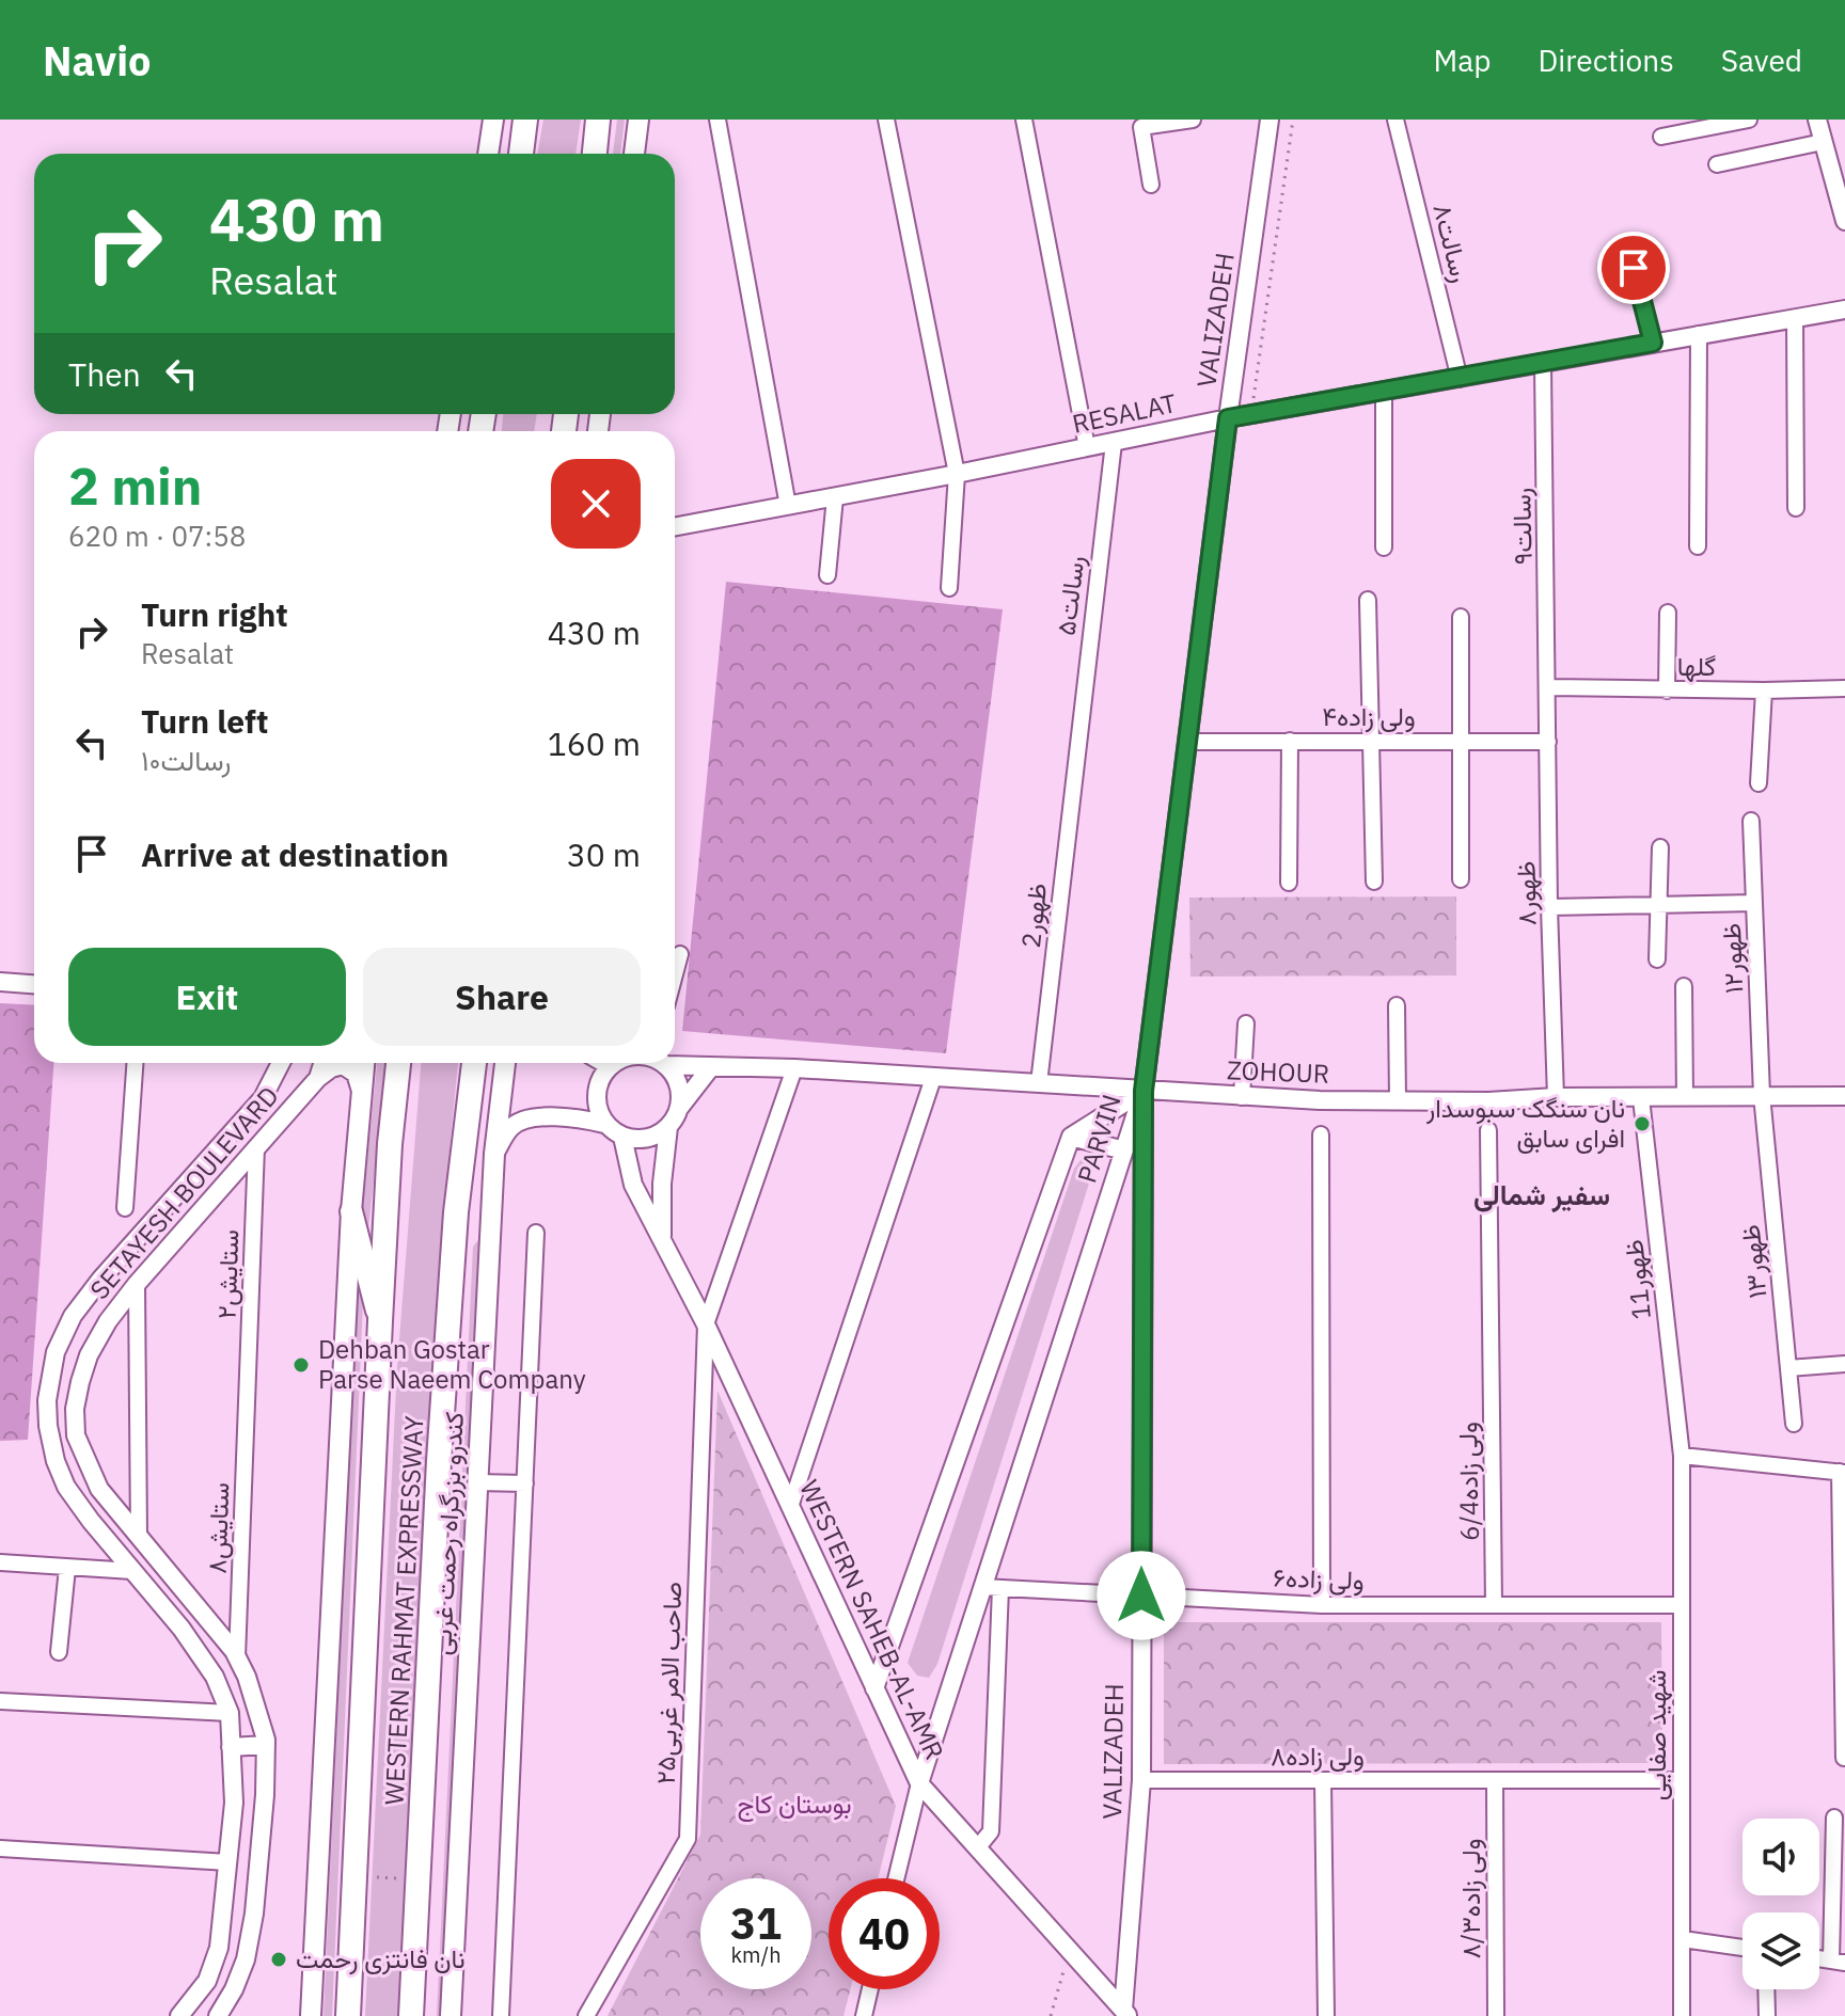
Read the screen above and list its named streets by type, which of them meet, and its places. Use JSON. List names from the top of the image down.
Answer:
{
  "streets": {
    "highway": ["WESTERN RAHMAT EXPRESSWAY"],
    "main road": ["کندرو بزرگراه رحمت غربی"],
    "street": [
      "رسالت۸",
      "VALIZADEH",
      "RESALAT",
      "رسالت۹",
      "رسالت۵",
      "گلها",
      "ولی زاده۴",
      "ظهور۸",
      "2ظهور",
      "ظهور۱۲",
      "ZOHOUR",
      "PARVIN",
      "SETAYESH BOULEVARD",
      "ظهور۱۳",
      "ستایش۲",
      "11ظهور",
      "6/4ولی زاده",
      "ستایش۸",
      "ولی زاده۶",
      "WESTERN SAHEB-AL-AMR",
      "صاحب الامر غربی۲۵",
      "شهید صفایی",
      "ولی زاده۸",
      "ولی زاده۸/۳"
    ]
  },
  "crossings": [
    ["رسالت۸", "RESALAT"],
    ["VALIZADEH", "RESALAT"],
    ["VALIZADEH", "ولی زاده۴"],
    ["VALIZADEH", "ZOHOUR"],
    ["VALIZADEH", "PARVIN"],
    ["VALIZADEH", "ولی زاده۶"],
    ["VALIZADEH", "WESTERN SAHEB-AL-AMR"],
    ["VALIZADEH", "ولی زاده۸"],
    ["RESALAT", "رسالت۹"],
    ["RESALAT", "رسالت۵"],
    ["رسالت۹", "گلها"],
    ["رسالت۹", "ظهور۸"],
    ["رسالت۵", "2ظهور"],
    ["گلها", "ظهور۸"],
    ["ولی زاده۴", "ظهور۸"],
    ["ظهور۸", "ZOHOUR"],
    ["2ظهور", "ZOHOUR"],
    ["ظهور۱۲", "ZOHOUR"],
    ["ظهور۱۲", "ظهور۱۳"],
    ["ZOHOUR", "PARVIN"],
    ["ZOHOUR", "ظهور۱۳"],
    ["ZOHOUR", "11ظهور"],
    ["ZOHOUR", "صاحب الامر غربی۲۵"],
    ["PARVIN", "ولی زاده۶"],
    ["PARVIN", "WESTERN SAHEB-AL-AMR"],
    ["SETAYESH BOULEVARD", "ستایش۲"],
    ["SETAYESH BOULEVARD", "ستایش۸"],
    ["ستایش۲", "ستایش۸"],
    ["11ظهور", "شهید صفایی"],
    ["6/4ولی زاده", "ولی زاده۶"],
    ["ولی زاده۶", "شهید صفایی"],
    ["WESTERN SAHEB-AL-AMR", "صاحب الامر غربی۲۵"],
    ["شهید صفایی", "ولی زاده۸"],
    ["ولی زاده۸", "ولی زاده۸/۳"]
  ],
  "districts": ["سفیر شمالی"],
  "parks": ["بوستان کاج"],
  "places": ["نان سنگک سبوسدار افرای سابق", "Dehban Gostar Parse Naeem Company", "نان فانتزی رحمت"],
  "page": {
    "header": "Navio",
    "nav": ["Map", "Directions", "Saved"],
    "turn": ["430 m", "Resalat"],
    "then": "Then",
    "heading": ["2 min", "620 m · 07:58"],
    "list": [
      {
        "name": "Turn right",
        "note": "Resalat",
        "value": "430 m"
      },
      {
        "name": "Turn left",
        "note": "رسالت۱۰",
        "value": "160 m"
      },
      {
        "name": "Arrive at destination",
        "value": "30 m"
      }
    ],
    "buttons": ["Exit", "Share"],
    "speed": "31 km/h",
    "limit": "40"
  }
}
